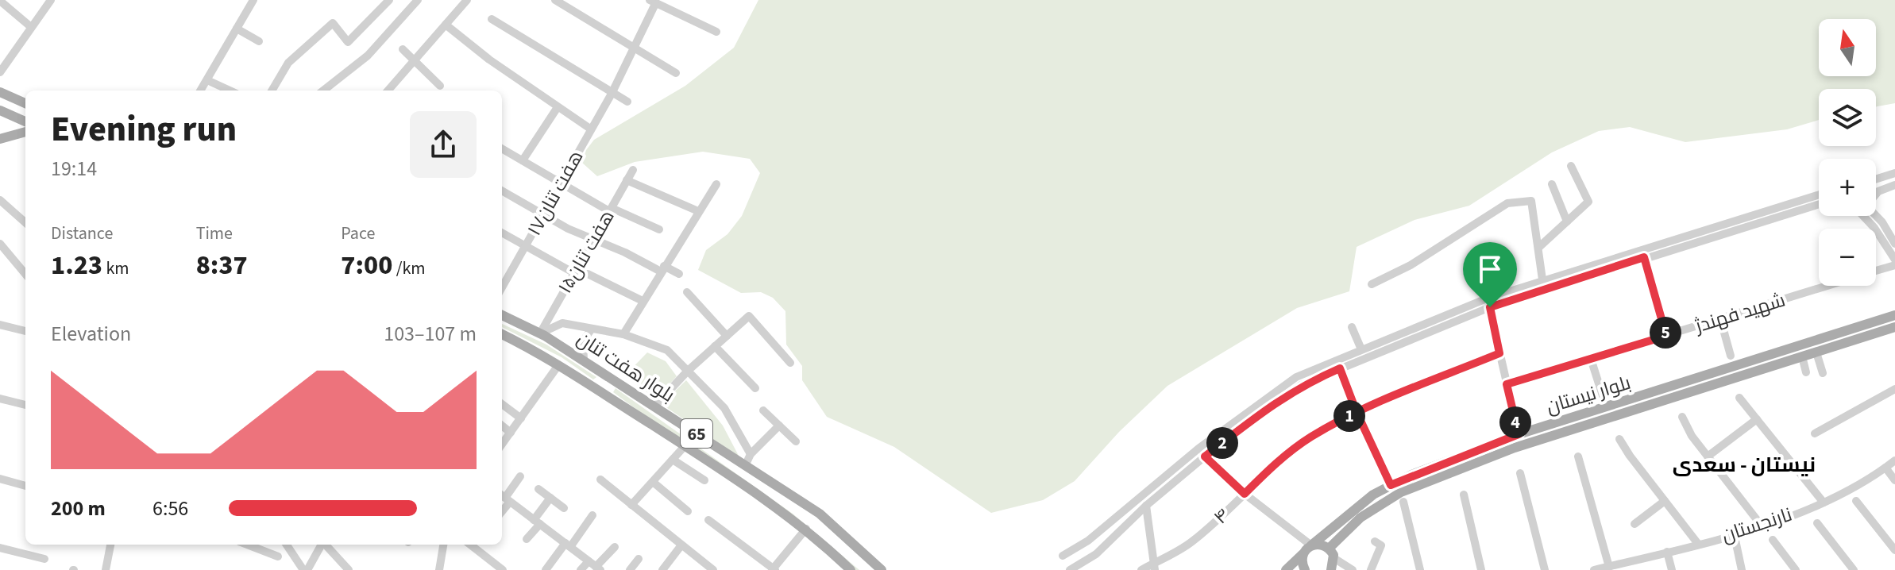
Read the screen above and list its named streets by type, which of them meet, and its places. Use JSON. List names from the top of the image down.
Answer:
{
  "streets": {
    "main road": ["بلوار هفت تنان", "بلوار نیستان", "65"],
    "street": [
      "هفت تنان۱۷",
      "هفت تنان۱۵",
      "شهید فهندژ",
      "۴",
      "نارنجستان"
    ]
  },
  "crossings": [
    ["هفت تنان۱۵", "بلوار هفت تنان"]
  ],
  "districts": ["نیستان - سعدی"],
  "north": "top",
  "page": {
    "map_buttons": ["+", "−"],
    "heading": ["Evening run", "19:14"],
    "stats": [
      ["Distance", "1.23 km"],
      ["Time", "8:37"],
      ["Pace", "7:00 /km"]
    ],
    "chart": ["Elevation", "103–107 m"],
    "pins": [
      "5",
      "1",
      "4",
      "2"
    ],
    "list": [
      {
        "name": "200 m",
        "note": "6:56"
      }
    ]
  }
}
